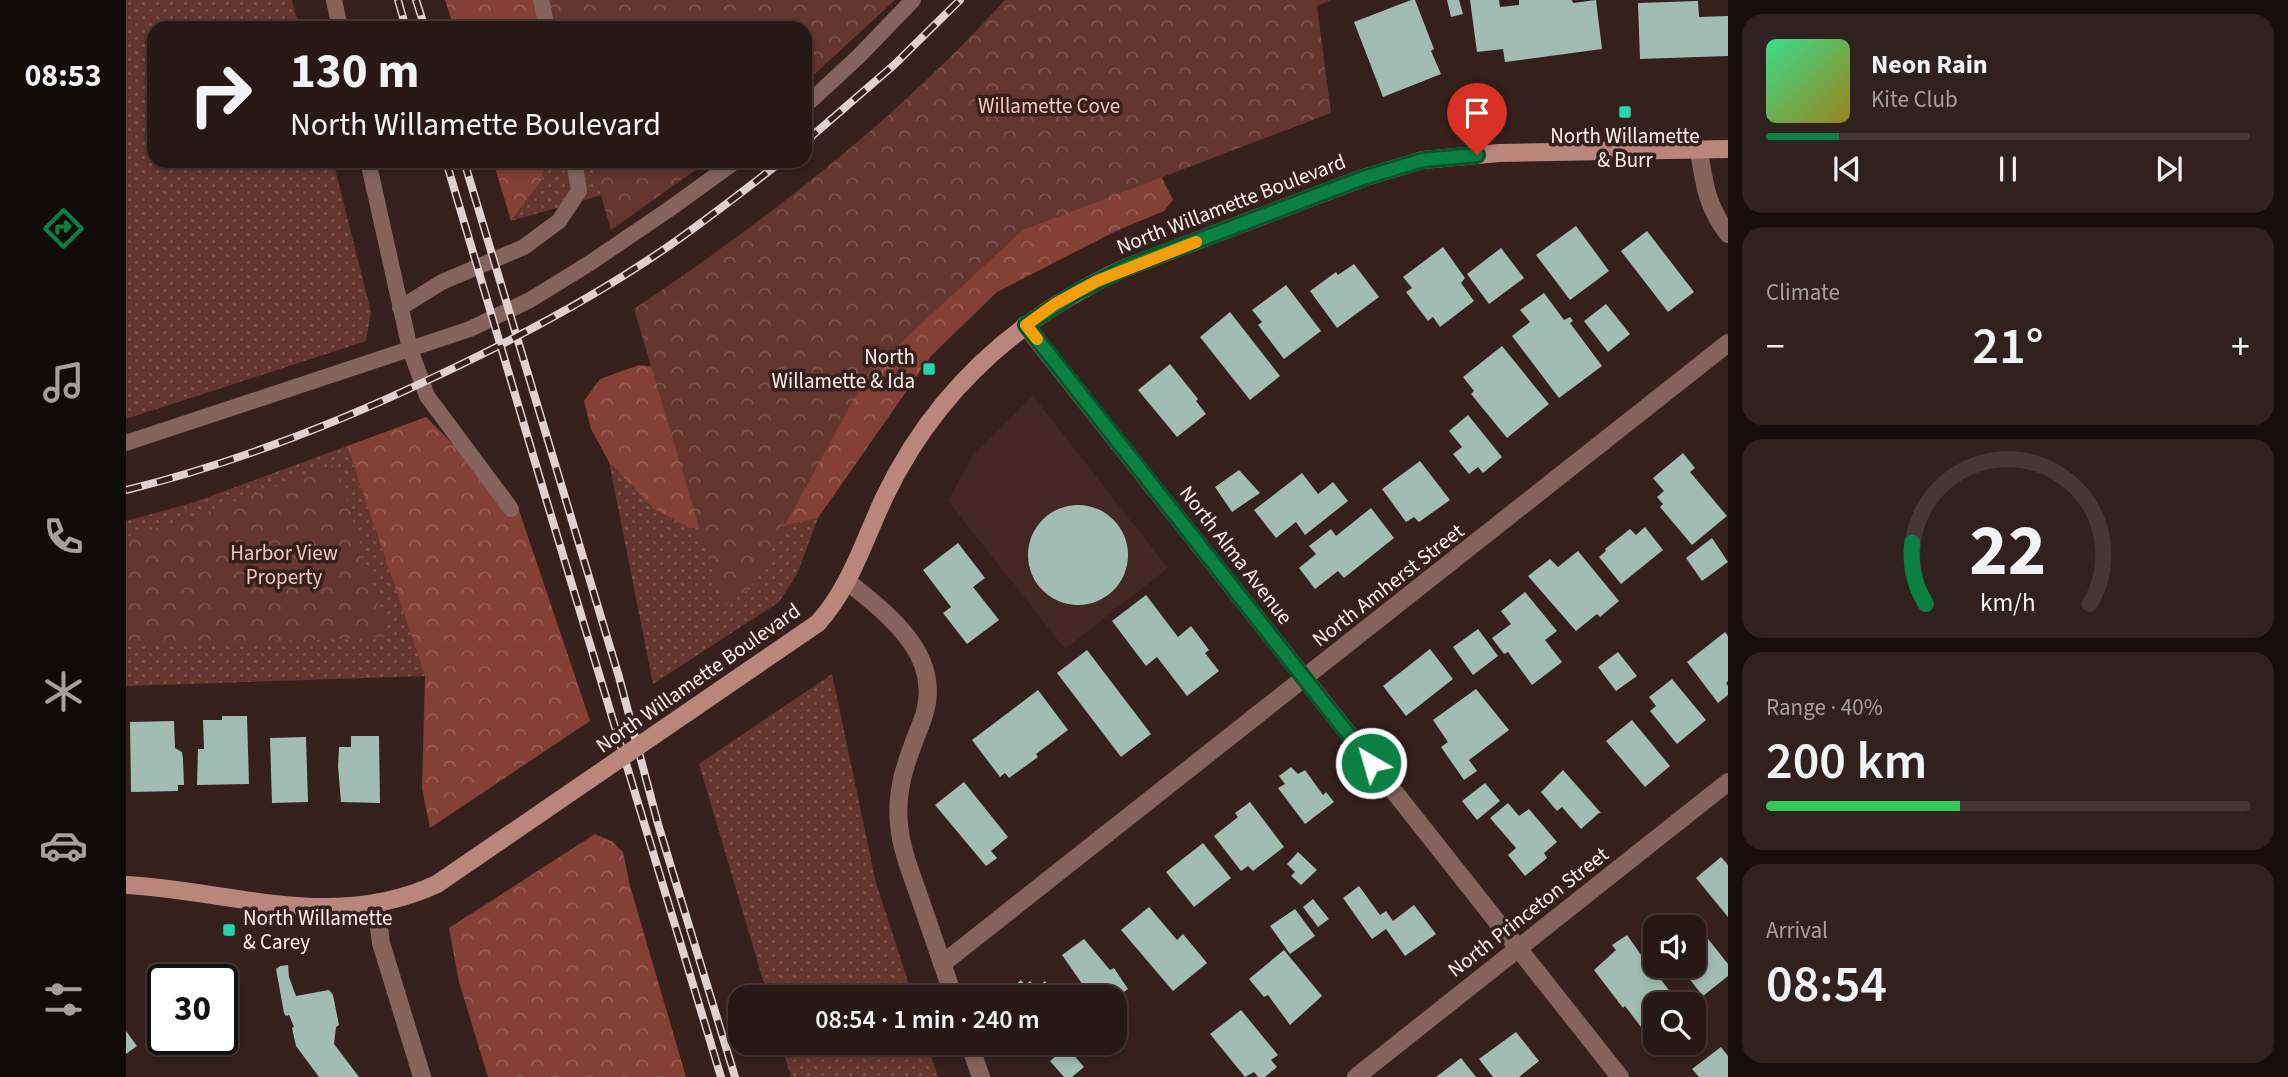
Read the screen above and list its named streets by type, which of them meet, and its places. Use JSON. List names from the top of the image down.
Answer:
{
  "streets": {
    "main road": ["North Willamette Boulevard"],
    "street": ["North Alma Avenue", "North Amherst Street", "North Princeton Street"]
  },
  "crossings": [
    ["North Willamette Boulevard", "North Alma Avenue"],
    ["North Alma Avenue", "North Amherst Street"],
    ["North Alma Avenue", "North Princeton Street"]
  ],
  "parks": ["Willamette Cove", "Harbor View Property"],
  "places": {
    "transit": ["North Willamette & Burr", "North Willamette & Ida", "North Willamette & Carey"]
  },
  "page": {
    "tabs": "08:53",
    "turn": ["130 m", "North Willamette Boulevard"],
    "song": ["Neon Rain", "Kite Club"],
    "tile": [
      "Climate",
      ["Range · 40%", "200 km"],
      ["Arrival", "08:54"]
    ],
    "heat": ["−", "21°", "+"],
    "limit": "30",
    "trip": "08:54 · 1 min · 240 m",
    "gauge": ["22", "km/h"]
  }
}
